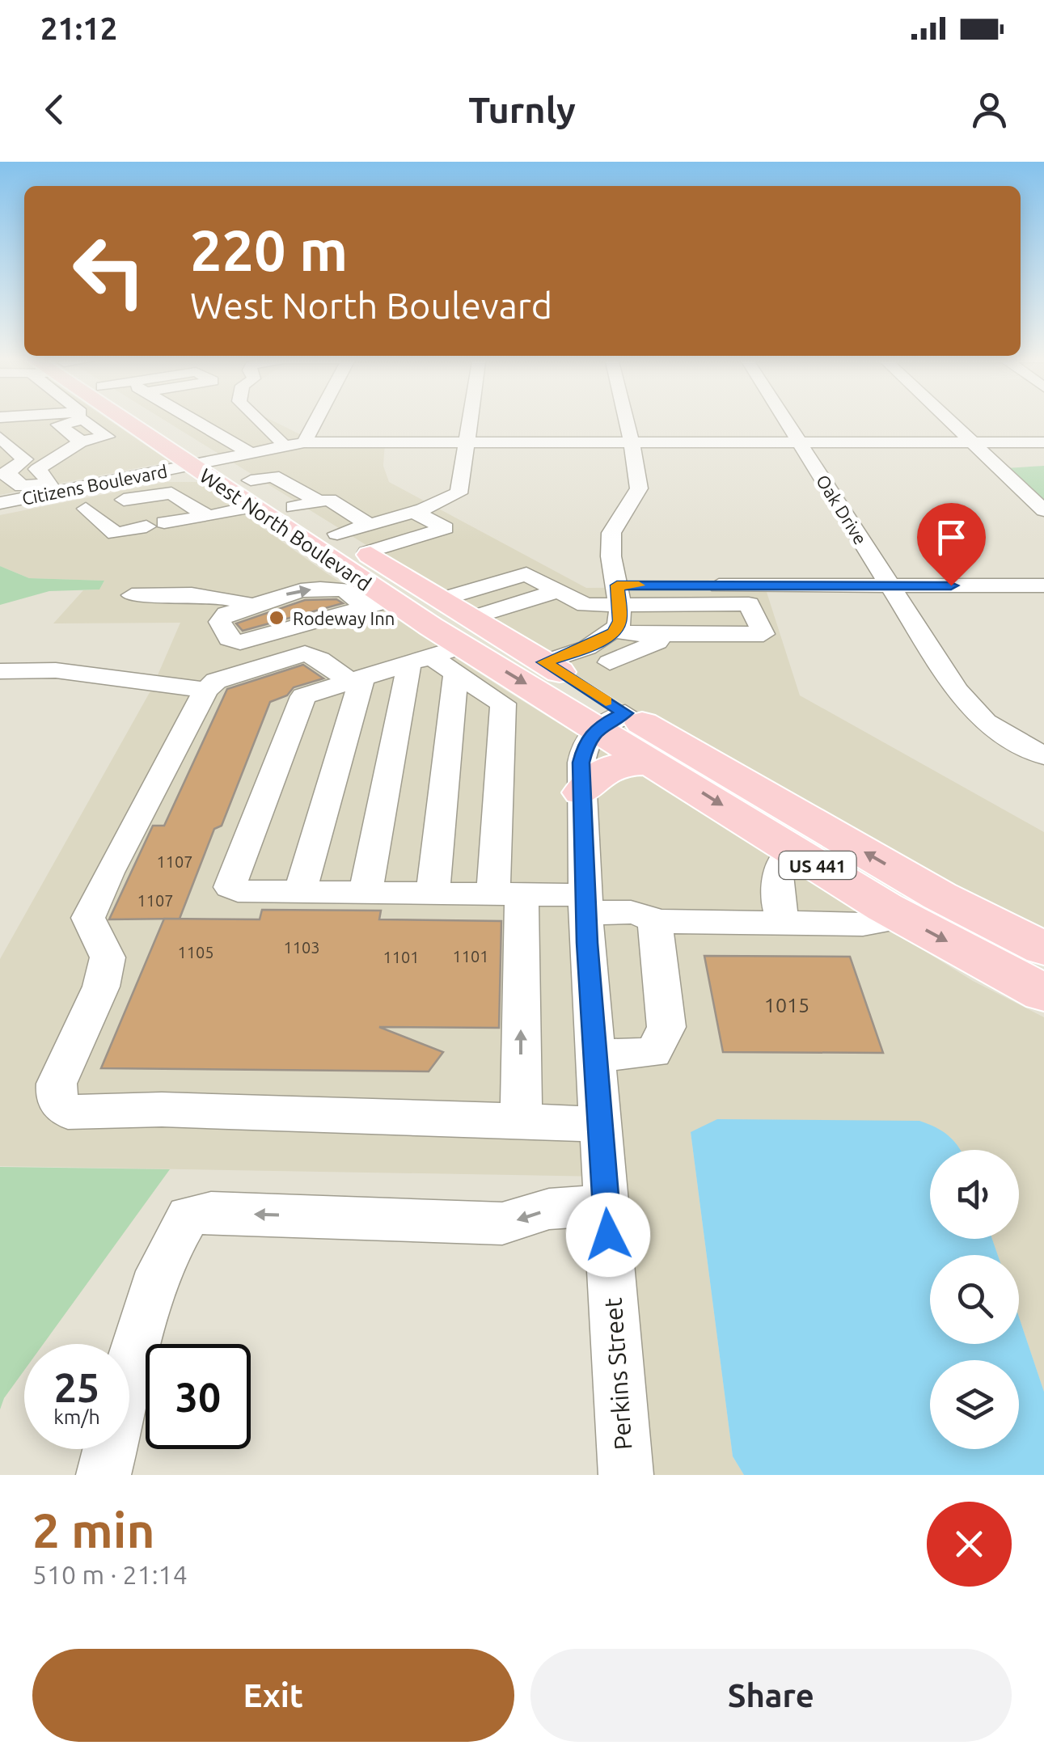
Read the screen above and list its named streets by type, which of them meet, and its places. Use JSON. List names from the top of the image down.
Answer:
{
  "streets": {
    "main road": ["West North Boulevard", "US 441"],
    "street": ["Citizens Boulevard", "Oak Drive", "Perkins Street"]
  },
  "crossings": [
    ["Citizens Boulevard", "West North Boulevard"],
    ["West North Boulevard", "Perkins Street"]
  ],
  "places": ["Rodeway Inn"],
  "house_numbers": [
    "1107",
    "1107",
    "1103",
    "1105",
    "1101",
    "1101",
    "1015"
  ],
  "page": {
    "status": "21:12",
    "header": "Turnly",
    "turn": ["220 m", "West North Boulevard"],
    "speed": "25 km/h",
    "limit": "30",
    "heading": ["2 min", "510 m · 21:14"],
    "buttons": ["Exit", "Share"]
  }
}
